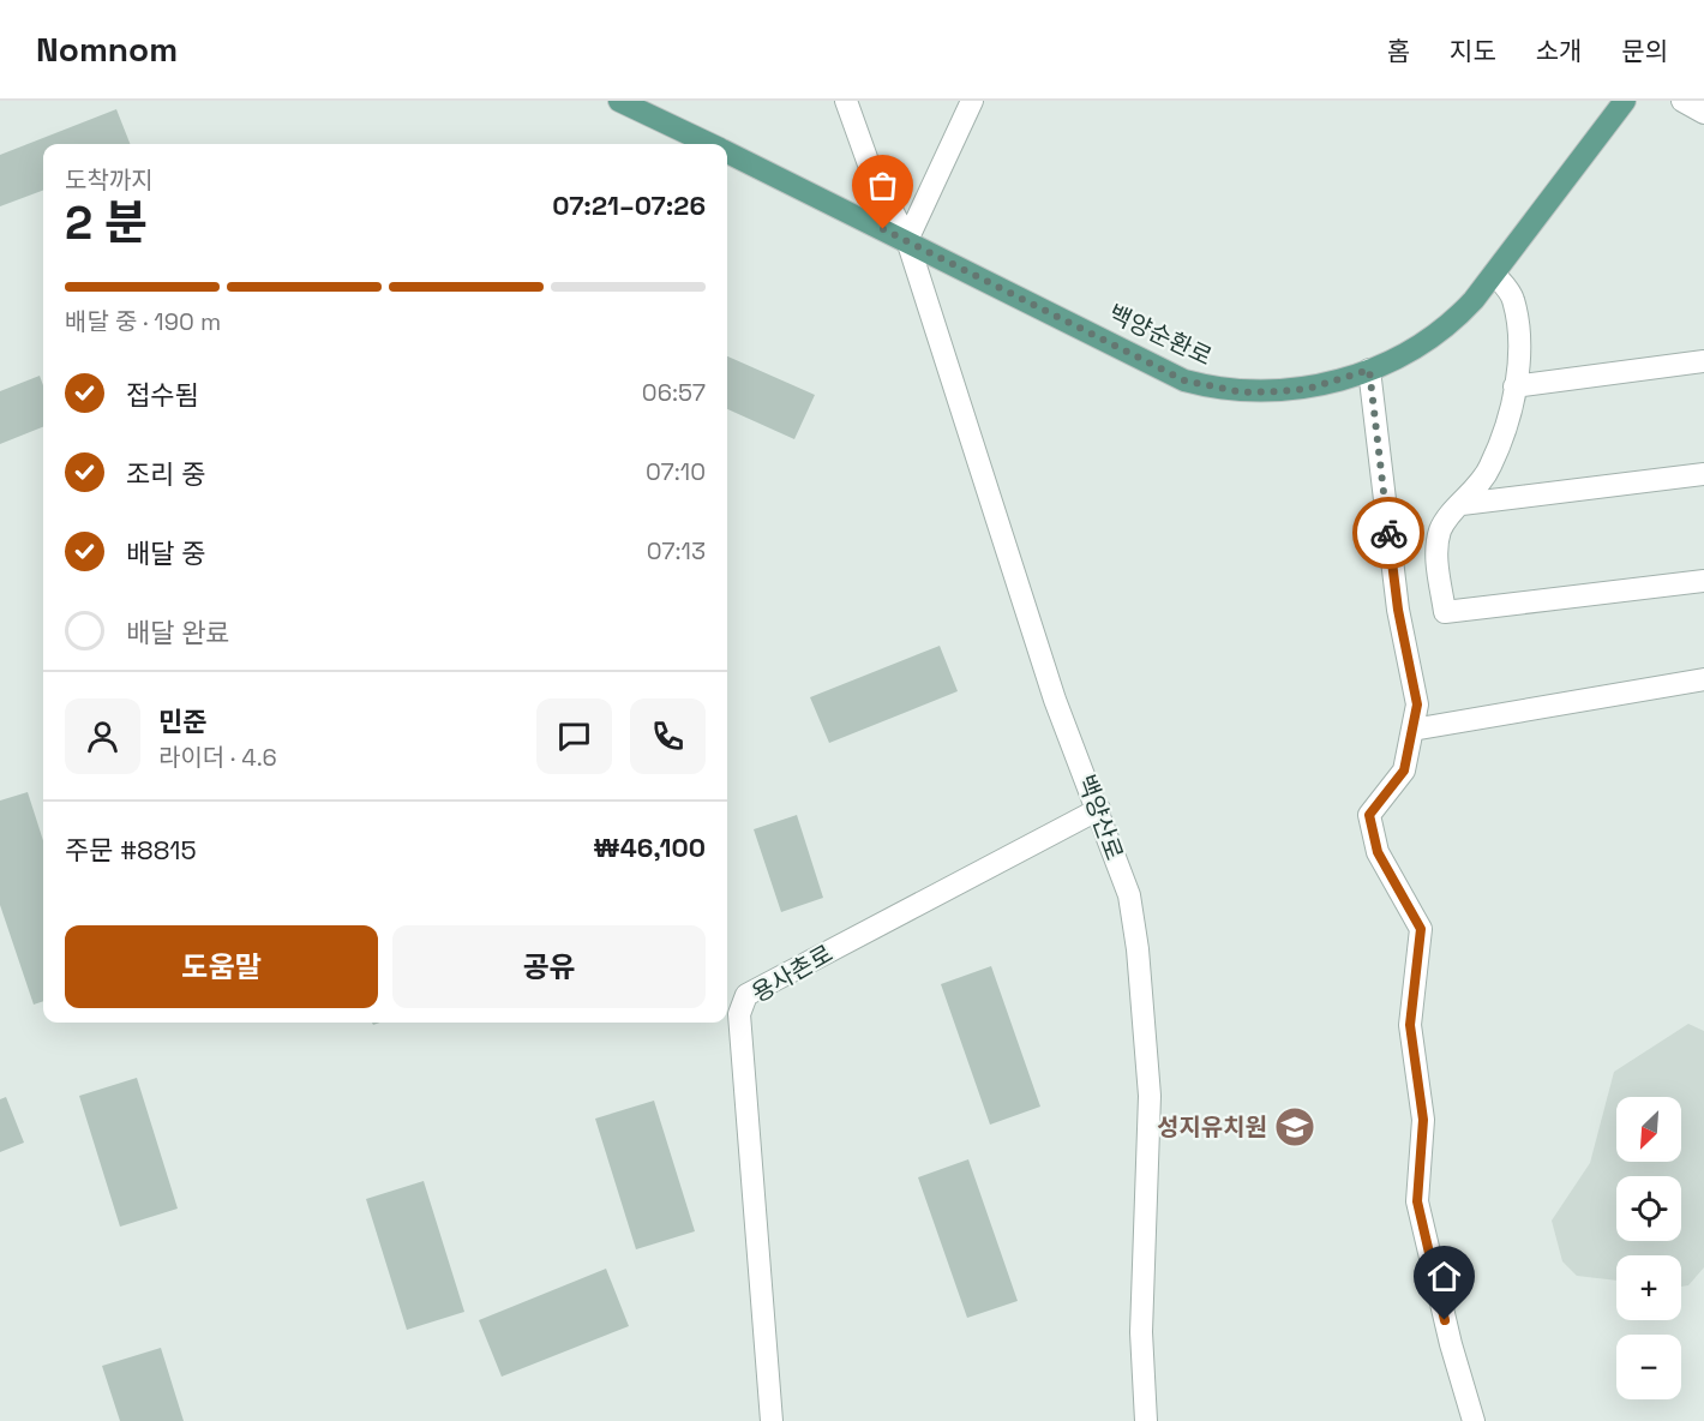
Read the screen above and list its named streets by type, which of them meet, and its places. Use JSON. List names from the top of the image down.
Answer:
{
  "streets": {
    "main road": ["백양순환로"],
    "street": ["백양산로", "용사촌로"]
  },
  "crossings": [
    ["백양순환로", "백양산로"],
    ["백양산로", "용사촌로"]
  ],
  "places": {
    "school or university": ["성지유치원"]
  },
  "north": "bottom left",
  "page": {
    "header": "Nomnom",
    "nav": [
      "홈",
      "지도",
      "소개",
      "문의"
    ],
    "heading": ["2 분", "도착까지", "07:21–07:26"],
    "panel": [
      "민준",
      "라이더 · 4.6",
      "주문 #8815",
      "₩46,100"
    ],
    "bar": "배달 중 · 190 m",
    "list": [
      ["접수됨", "06:57"],
      ["조리 중", "07:10"],
      ["배달 중", "07:13"],
      "배달 완료"
    ],
    "buttons": ["도움말", "공유"],
    "map_buttons": ["+", "−"]
  }
}
